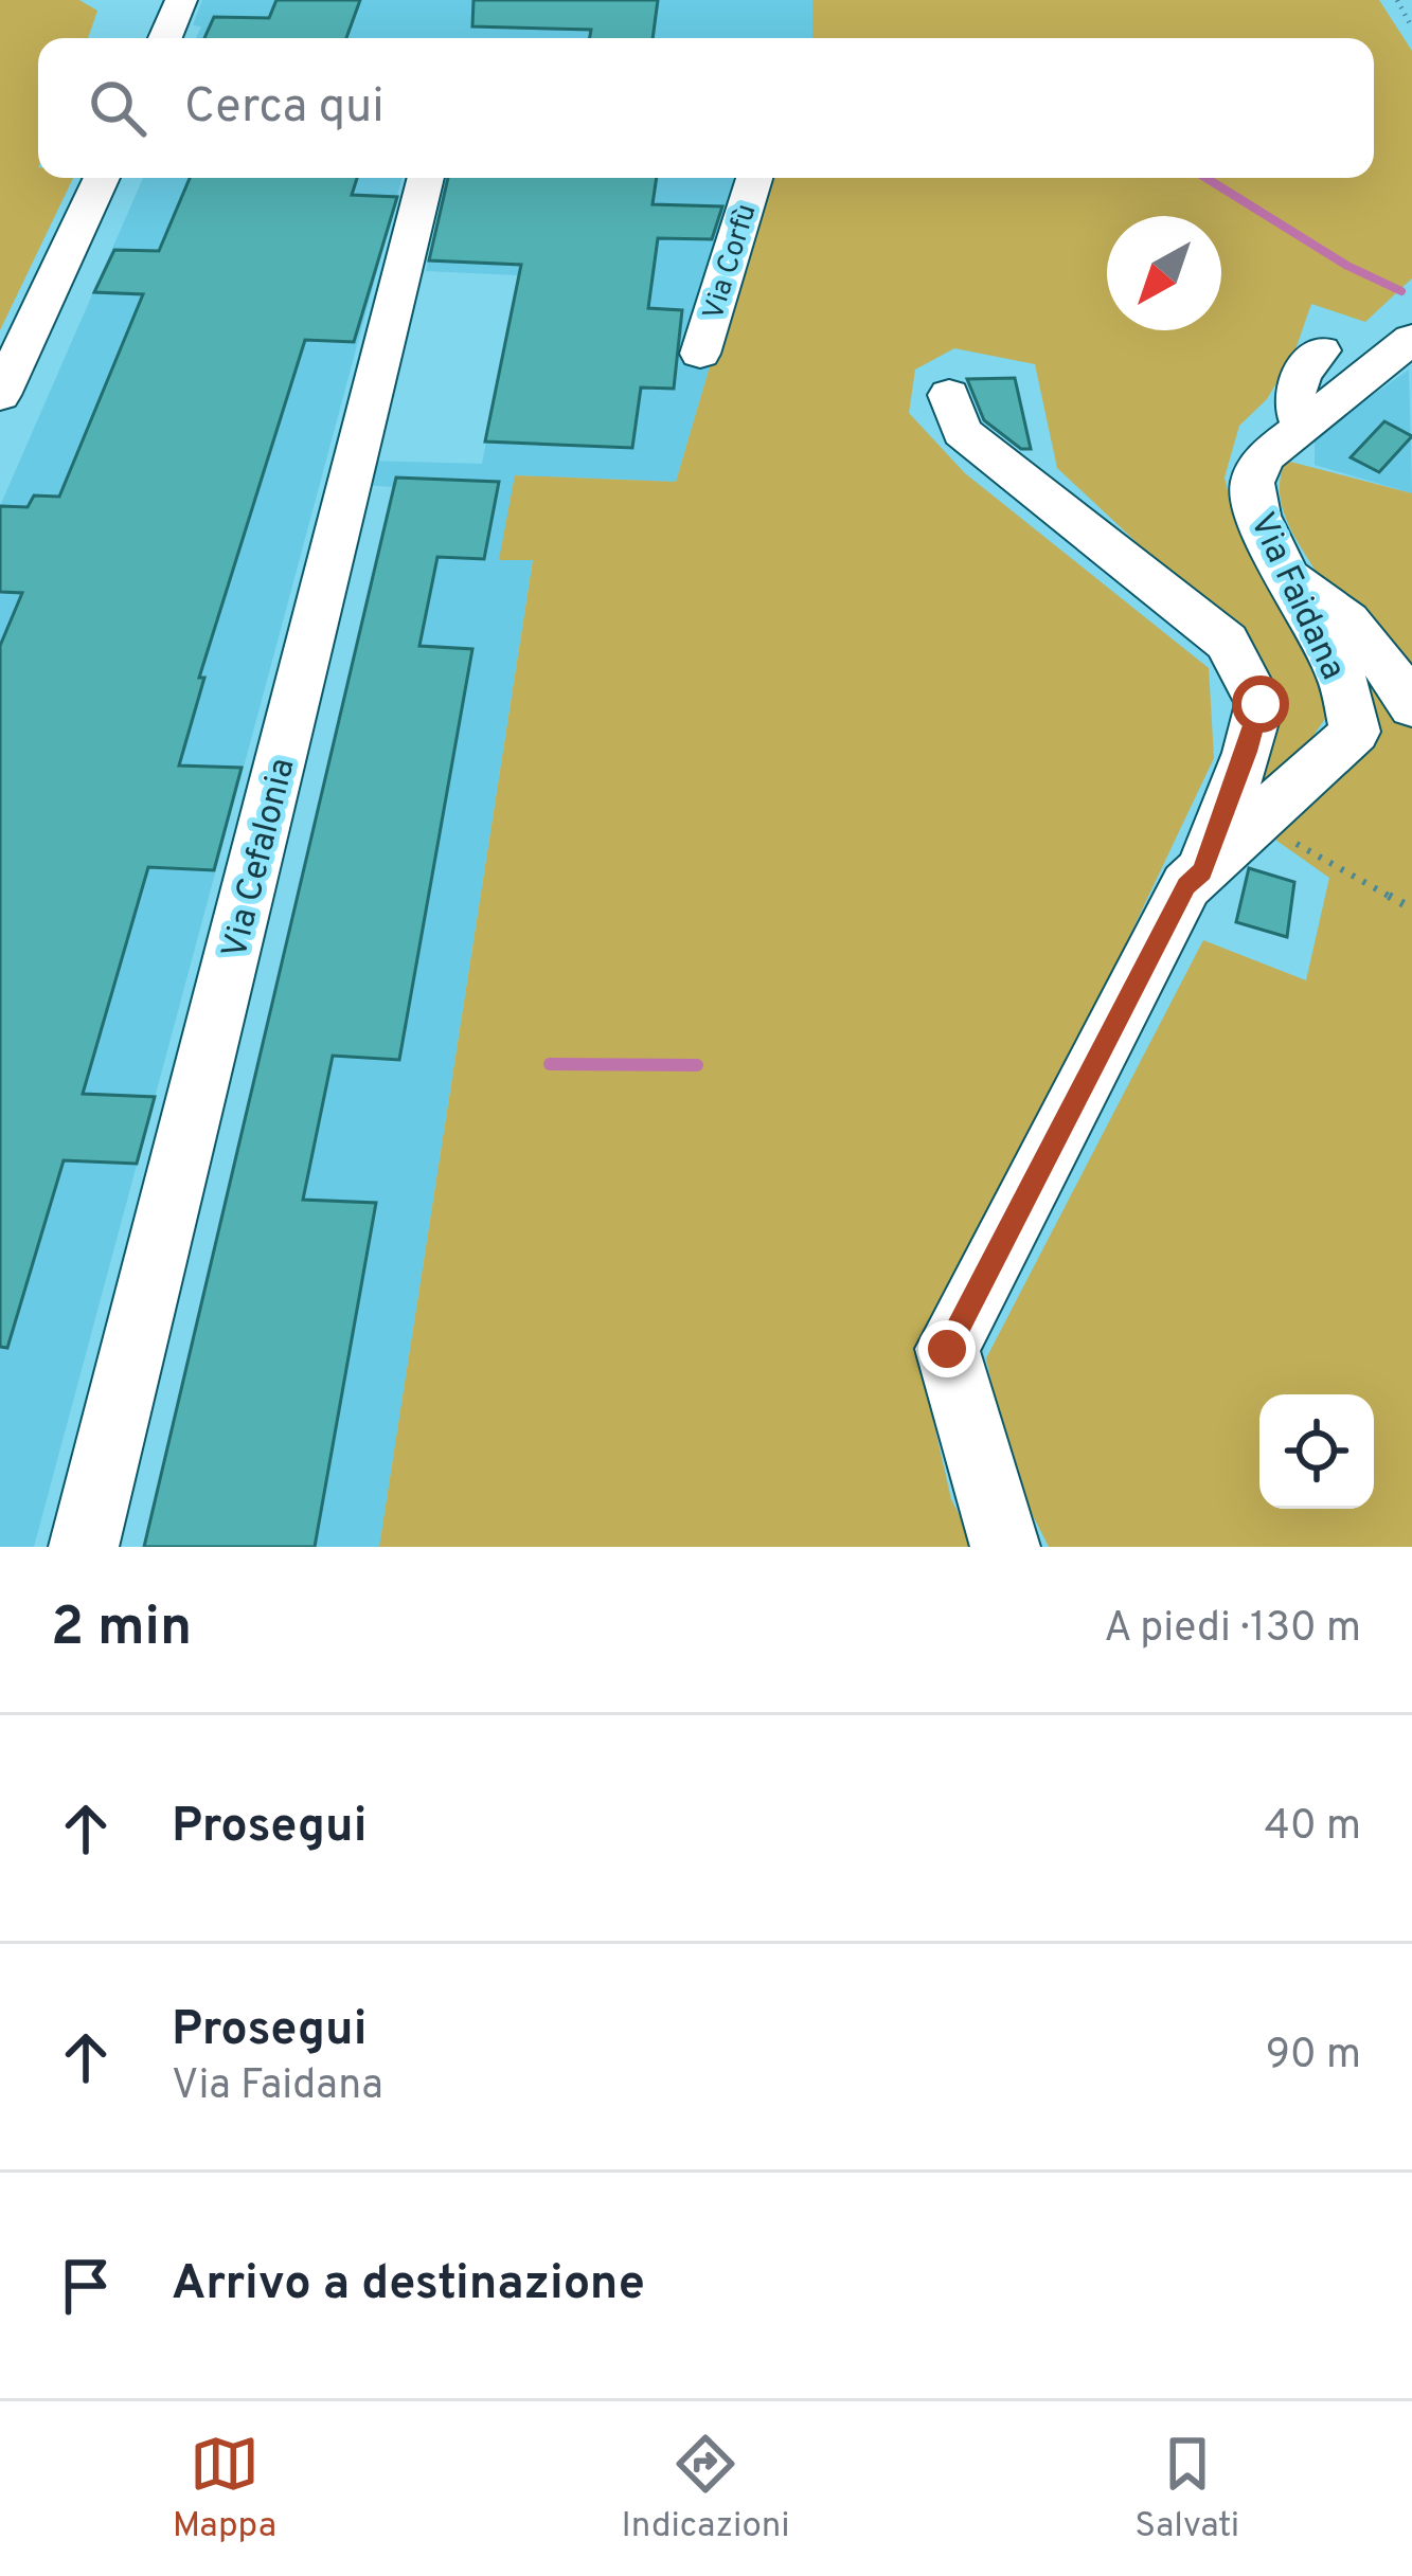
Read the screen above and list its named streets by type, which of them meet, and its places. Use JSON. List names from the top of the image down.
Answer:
{
  "streets": {
    "street": ["Via Corfù", "Via Faidana", "Via Cefalonia"]
  },
  "north": "bottom left",
  "page": {
    "search": "Cerca qui",
    "heading": ["2 min", "A piedi · 130 m"],
    "list": [
      ["Prosegui", "40 m"],
      ["Prosegui", "Via Faidana", "90 m"],
      "Arrivo a destinazione"
    ],
    "nav": ["Mappa", "Indicazioni", "Salvati"]
  }
}
